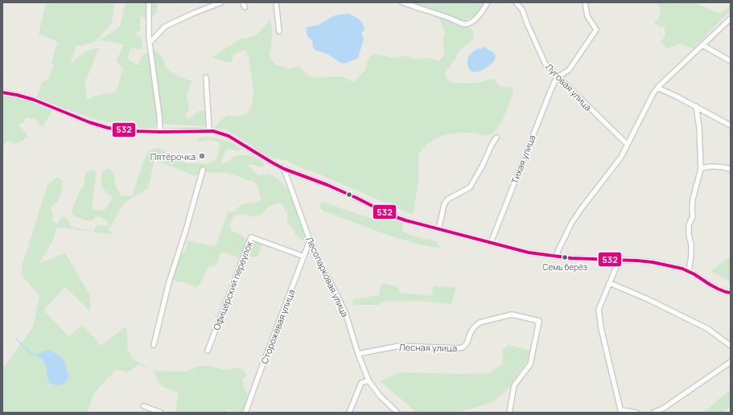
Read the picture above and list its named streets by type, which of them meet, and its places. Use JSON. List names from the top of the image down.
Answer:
{
  "streets": {
    "street": [
      "Луговая улица",
      "Тихая улица",
      "Лесопарковая улица",
      "Офицерский переулок",
      "Сторожевая улица",
      "Лесная улица"
    ]
  },
  "crossings": [
    ["Луговая улица", "Тихая улица"],
    ["Лесопарковая улица", "Сторожевая улица"],
    ["Лесопарковая улица", "Лесная улица"],
    ["Офицерский переулок", "Сторожевая улица"]
  ],
  "places": ["Пятёрочка", "Семь берёз"],
  "lines": ["transit line 532"]
}
